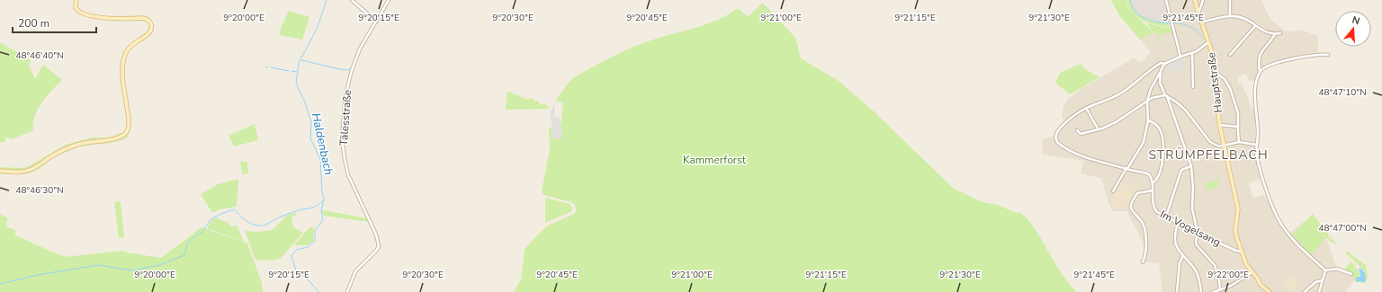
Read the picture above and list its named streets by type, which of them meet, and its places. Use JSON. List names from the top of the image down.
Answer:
{
  "streets": {
    "main road": ["Hauptstraße"],
    "street": ["Tälesstraße", "Im Vogelsang"]
  },
  "crossings": [
    ["Hauptstraße", "Im Vogelsang"]
  ],
  "districts": ["STRÜMPFELBACH"],
  "water": ["Haldenbach"],
  "parks": ["Kammerforst"],
  "scale_bar": "200 m",
  "north": "top",
  "coordinates": [
    "9°20'00\"E",
    "9°20'15\"E",
    "9°20'30\"E",
    "9°20'45\"E",
    "9°21'00\"E",
    "9°21'15\"E",
    "9°21'30\"E",
    "9°21'45\"E",
    "48°46'40\"N",
    "48°47'10\"N",
    "48°46'30\"N",
    "48°47'00\"N",
    "9°22'00\"E"
  ]
}
